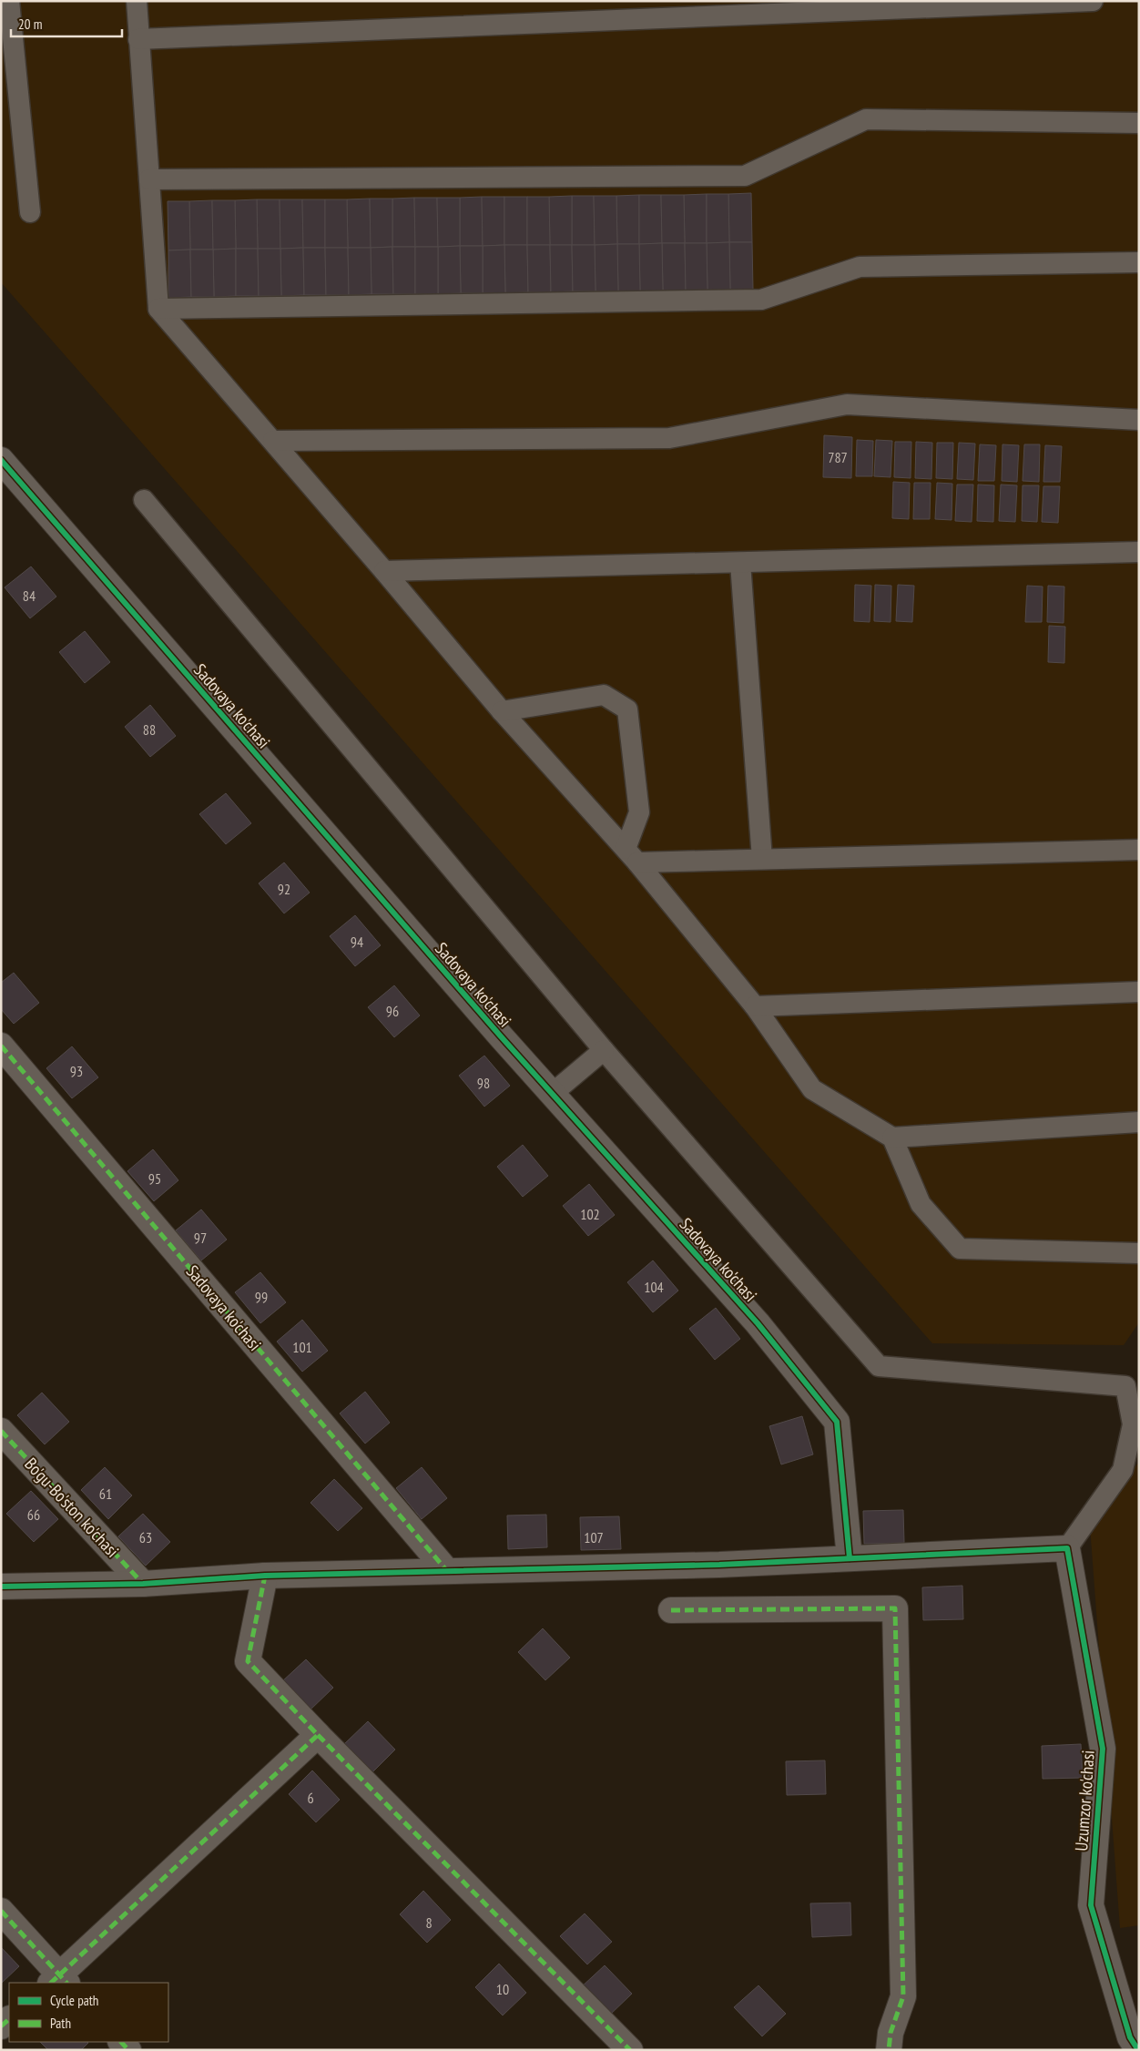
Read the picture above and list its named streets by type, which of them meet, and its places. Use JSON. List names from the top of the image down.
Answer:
{
  "streets": {
    "street": ["Sadovaya ko'chasi", "Bo'gu-Bo'ston ko'chasi", "Uzumzor ko'chasi"]
  },
  "house_numbers": [
    "787",
    "84",
    "88",
    "92",
    "94",
    "96",
    "93",
    "98",
    "95",
    "102",
    "97",
    "104",
    "99",
    "101",
    "61",
    "66",
    "63",
    "107",
    "6",
    "8",
    "10"
  ],
  "legend": ["Cycle path", "Path"],
  "scale_bar": "20 m"
}
